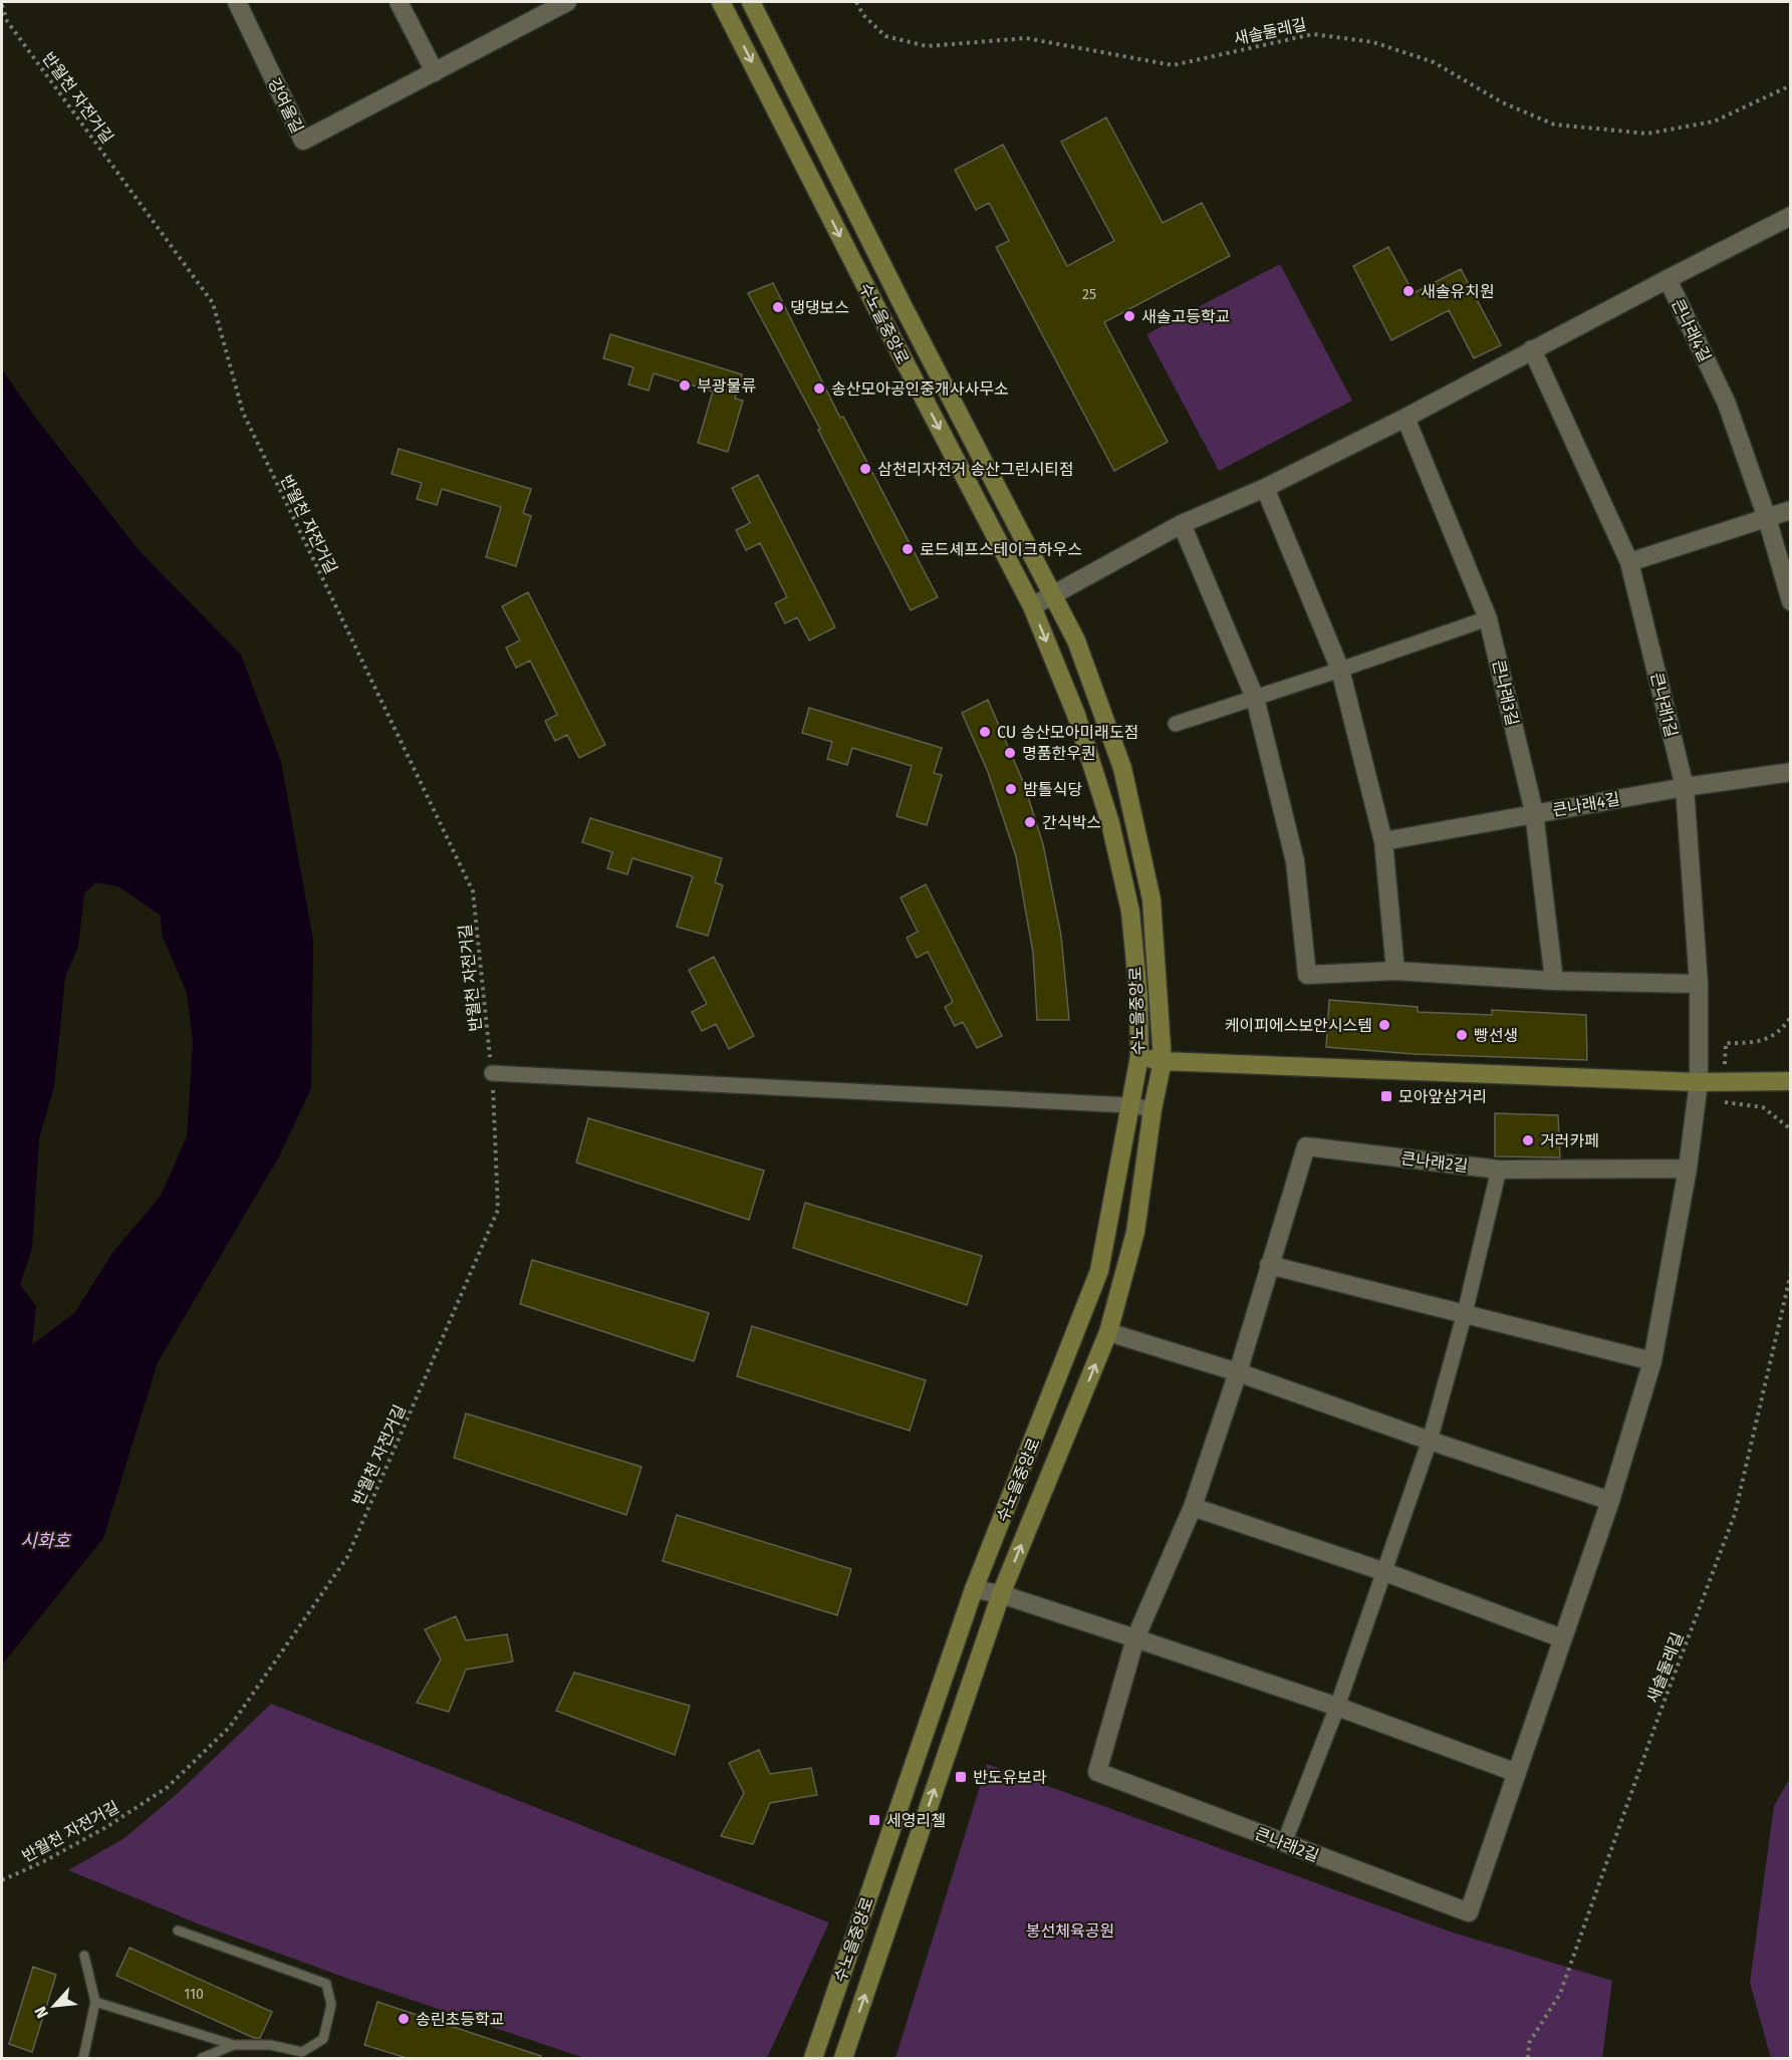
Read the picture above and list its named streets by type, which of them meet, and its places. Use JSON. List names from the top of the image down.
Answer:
{
  "streets": {
    "main road": ["수노을중앙로"],
    "street": [
      "강여울길",
      "큰나래4길",
      "큰나래3길",
      "큰나래1길",
      "큰나래2길"
    ],
    "path": ["새솔둘레길", "반월천 자전거길"]
  },
  "crossings": [
    ["큰나래4길", "큰나래3길"],
    ["큰나래4길", "큰나래1길"],
    ["큰나래1길", "큰나래2길"]
  ],
  "water": ["시화호"],
  "parks": ["봉선체육공원"],
  "places": {
    "other": [
      "새솔유치원",
      "댕댕보스",
      "새솔고등학교",
      "부광물류",
      "송산모아공인중개사사무소",
      "삼천리자전거 송산그린시티점",
      "로드셰프스테이크하우스",
      "CU 송산모아미래도점",
      "명품한우퀀",
      "밤톨식당",
      "간식박스",
      "케이피에스보안시스템",
      "빵선생",
      "거러카페",
      "송린초등학교"
    ],
    "transit": ["모아앞삼거리", "반도유보라", "세영리첼"]
  },
  "house_numbers": ["25", "110"],
  "north": "bottom left"
}
